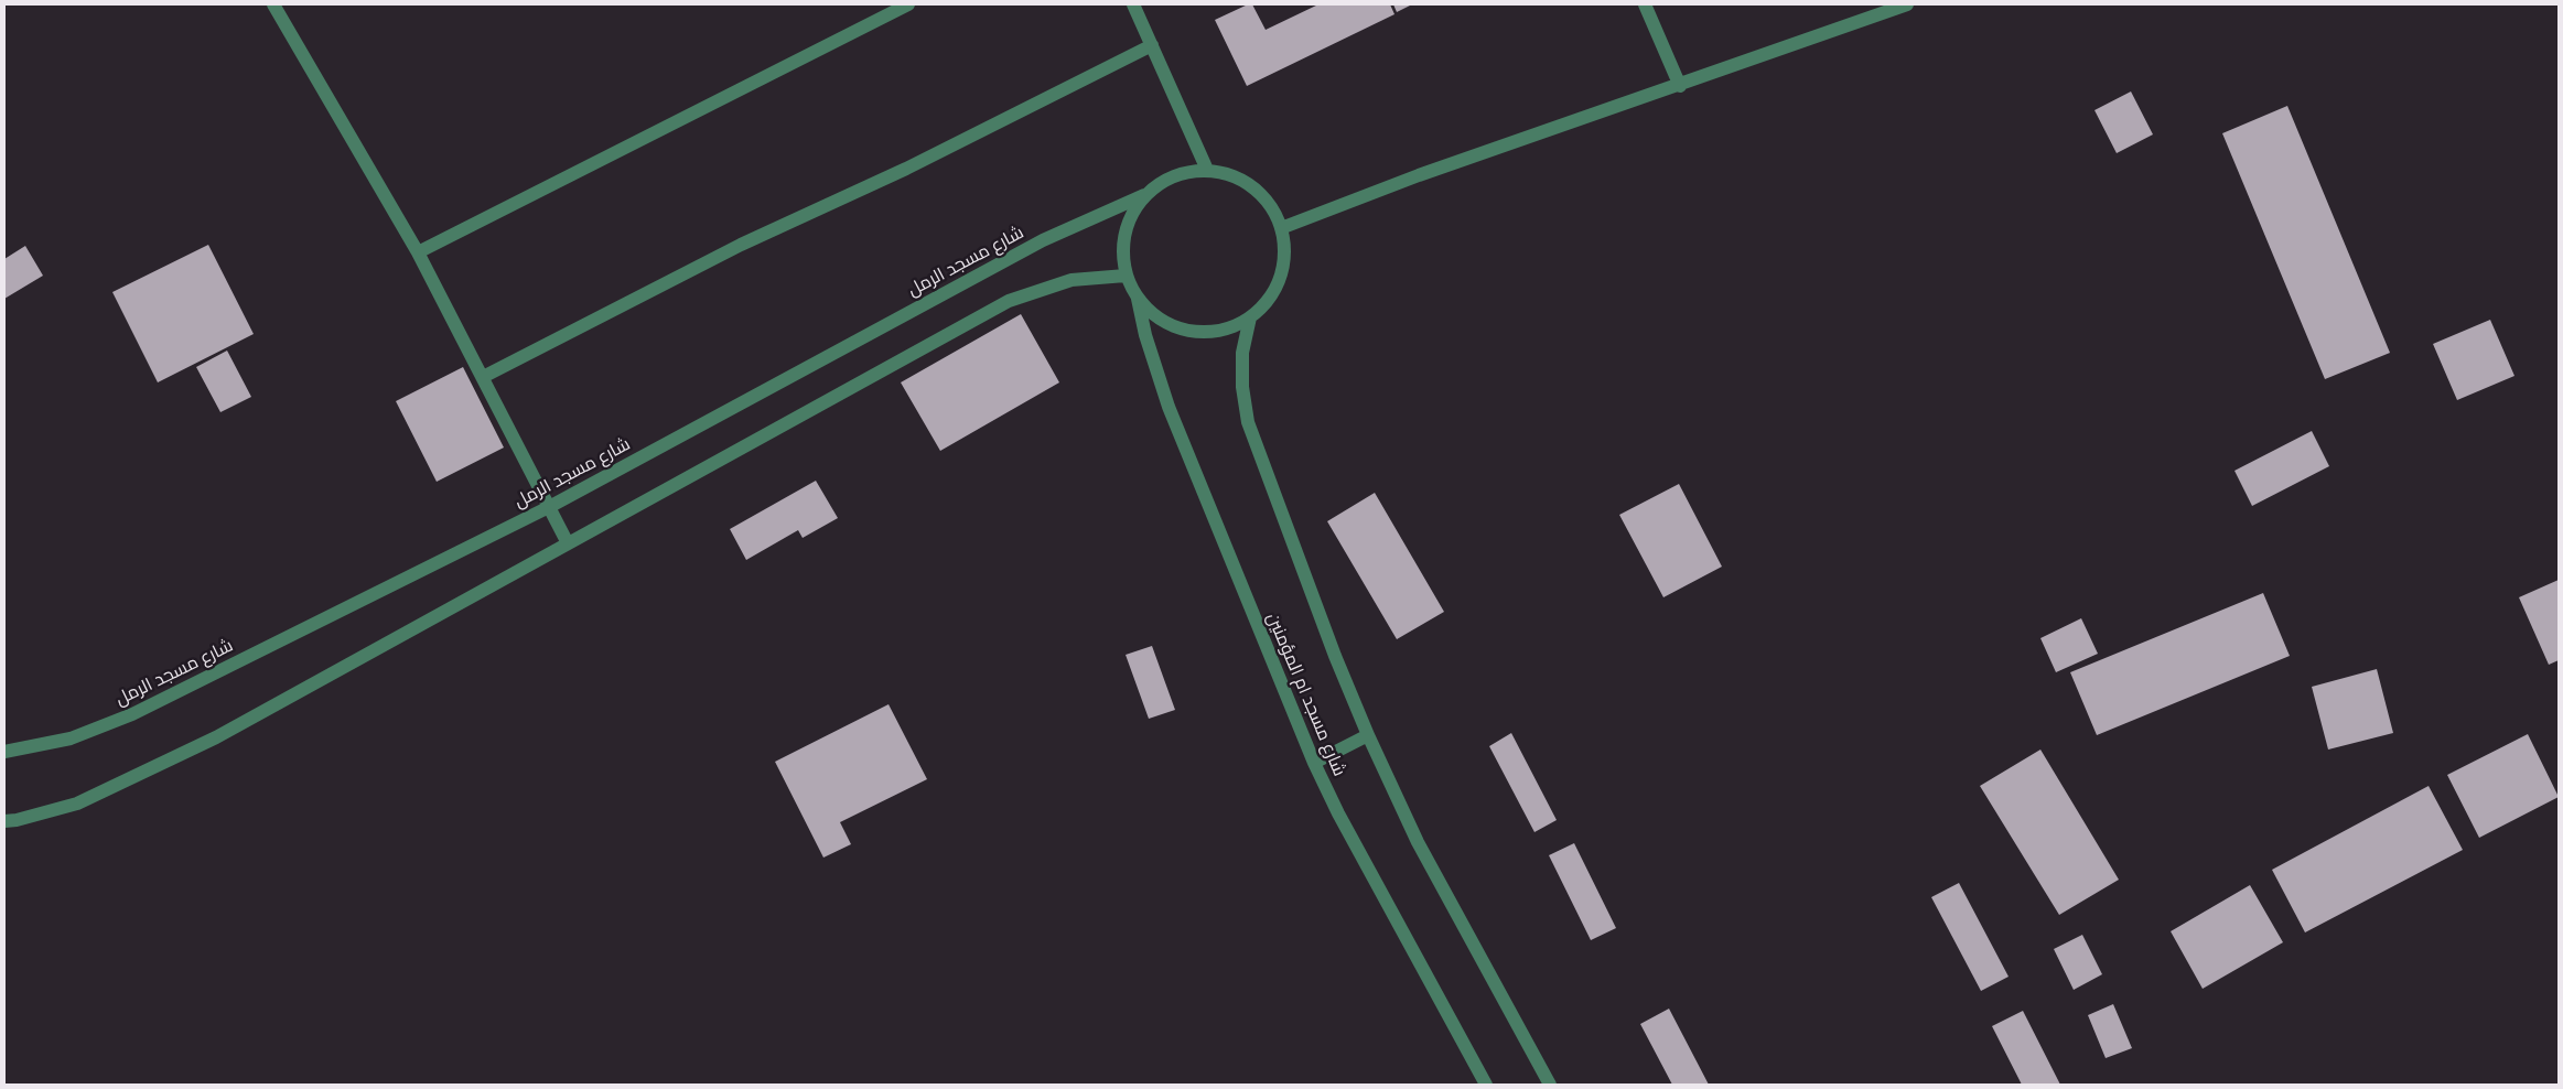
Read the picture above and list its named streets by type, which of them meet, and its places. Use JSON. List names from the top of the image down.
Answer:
{
  "streets": {
    "street": ["شارع مسجد الرمل", "شارع مسجد ام المؤمنين"]
  },
  "crossings": [
    ["شارع مسجد الرمل", "شارع مسجد ام المؤمنين"]
  ]
}
